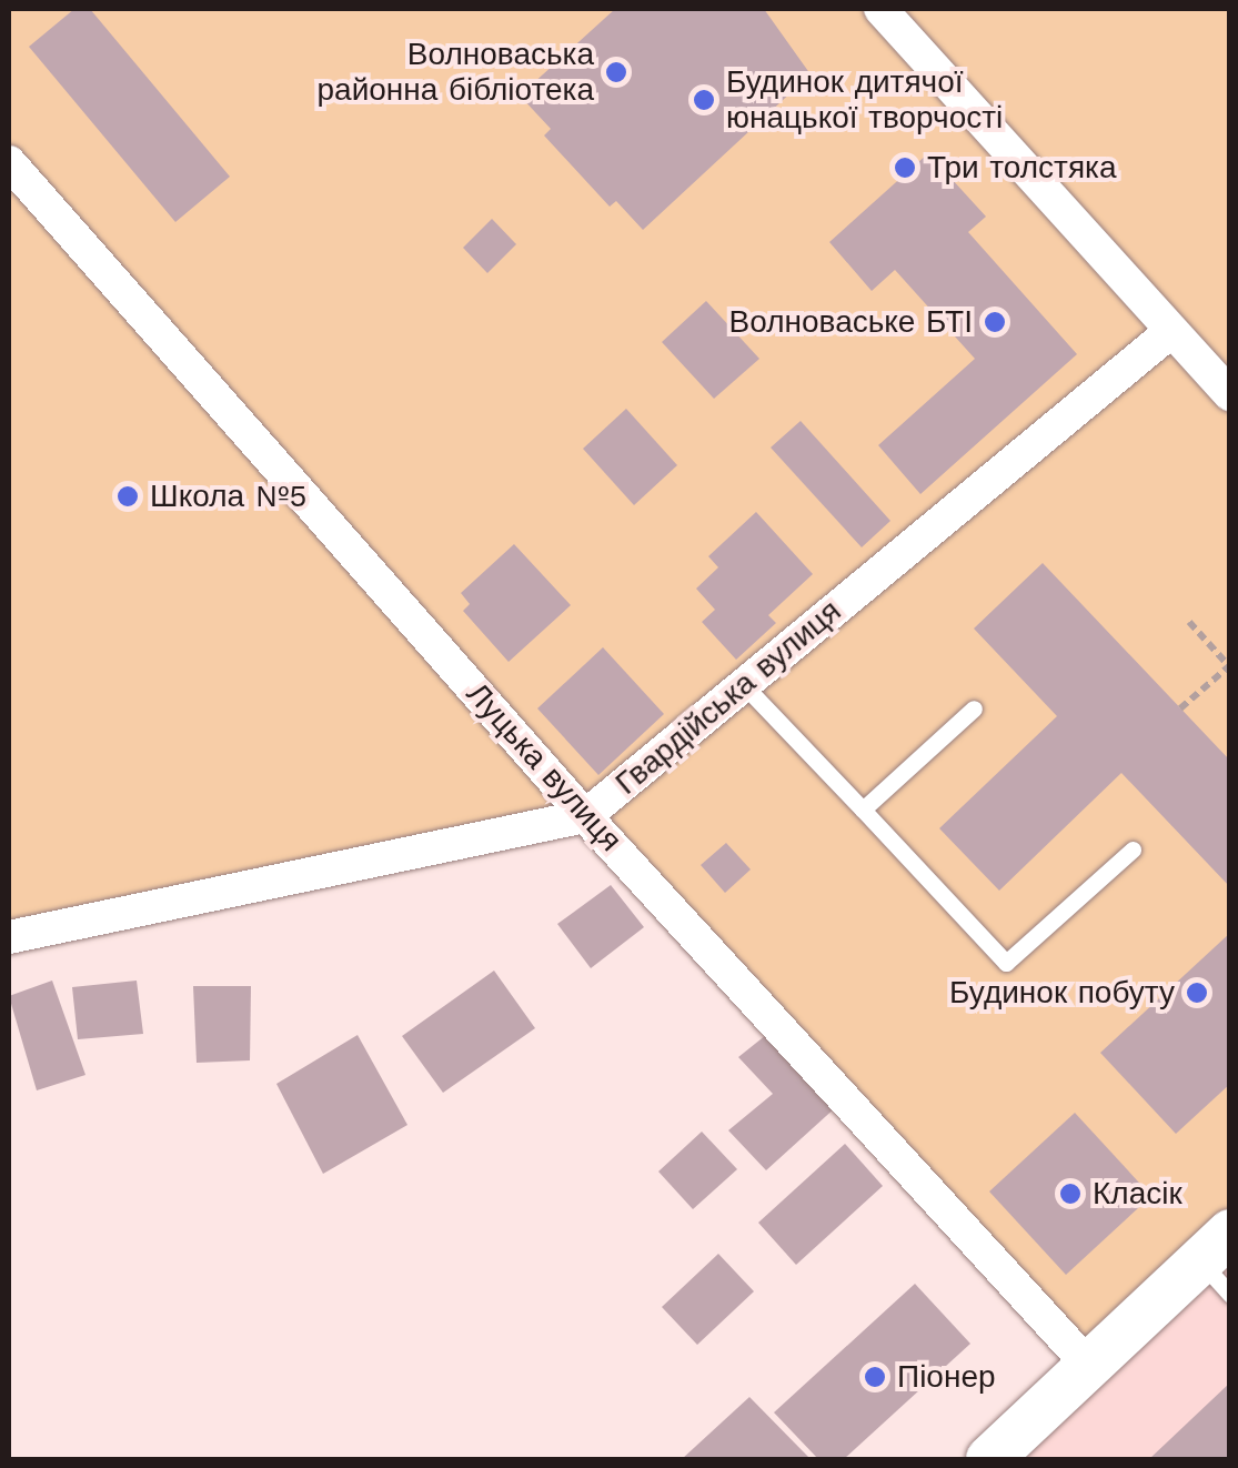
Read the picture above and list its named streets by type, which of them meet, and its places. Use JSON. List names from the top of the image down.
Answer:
{
  "streets": {
    "street": ["Гвардійська вулиця", "Луцька вулиця"]
  },
  "crossings": [
    ["Гвардійська вулиця", "Луцька вулиця"]
  ],
  "places": [
    "Волноваська районна бібліотека",
    "Будинок дитячої юнацької творчості",
    "Три толстяка",
    "Волноваське БТІ",
    "Школа №5",
    "Будинок побуту",
    "Класік",
    "Піонер"
  ]
}
